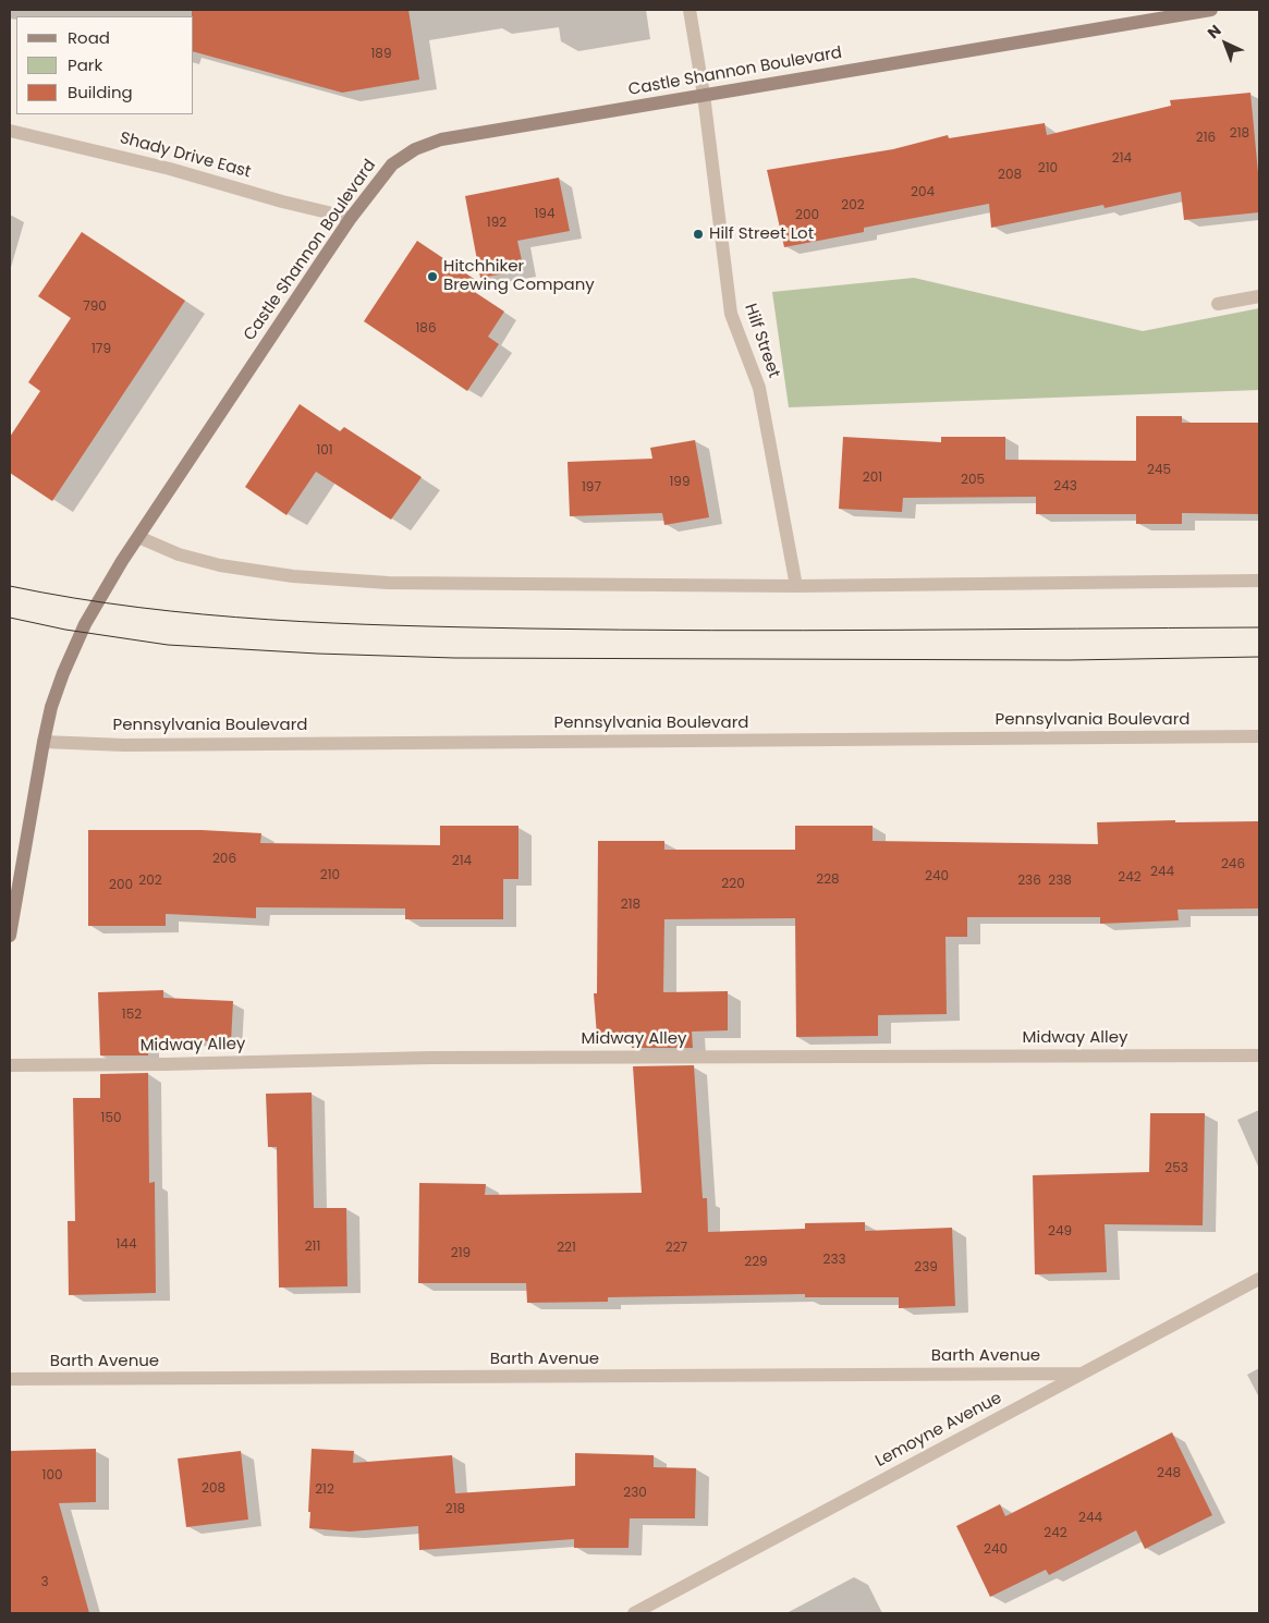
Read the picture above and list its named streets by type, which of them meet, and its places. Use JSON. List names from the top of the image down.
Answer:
{
  "streets": {
    "street": [
      "Castle Shannon Boulevard",
      "Shady Drive East",
      "Hilf Street",
      "Pennsylvania Boulevard",
      "Midway Alley",
      "Barth Avenue",
      "Lemoyne Avenue"
    ]
  },
  "crossings": [
    ["Castle Shannon Boulevard", "Shady Drive East"],
    ["Castle Shannon Boulevard", "Hilf Street"],
    ["Castle Shannon Boulevard", "Pennsylvania Boulevard"],
    ["Barth Avenue", "Lemoyne Avenue"]
  ],
  "places": ["Hilf Street Lot", "Hitchhiker Brewing Company"],
  "house_numbers": [
    "189",
    "218",
    "216",
    "214",
    "210",
    "208",
    "204",
    "202",
    "194",
    "200",
    "192",
    "790",
    "186",
    "179",
    "101",
    "245",
    "201",
    "205",
    "199",
    "243",
    "197",
    "206",
    "214",
    "246",
    "244",
    "210",
    "240",
    "242",
    "228",
    "202",
    "236",
    "238",
    "220",
    "200",
    "218",
    "152",
    "150",
    "253",
    "249",
    "144",
    "211",
    "221",
    "227",
    "219",
    "233",
    "229",
    "239",
    "248",
    "100",
    "208",
    "212",
    "230",
    "218",
    "244",
    "242",
    "240",
    "3"
  ],
  "legend": ["Road", "Park", "Building"],
  "north": "top left"
}
